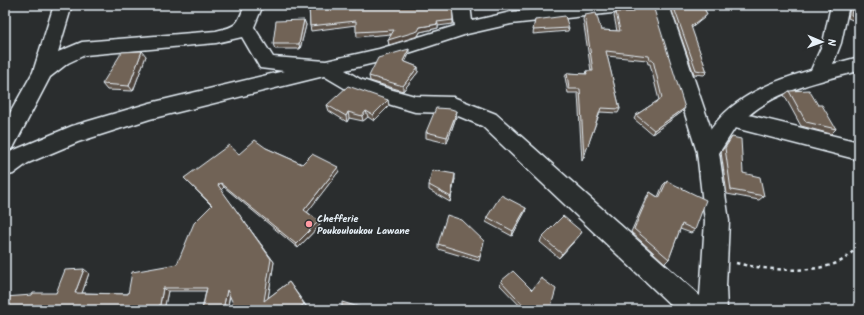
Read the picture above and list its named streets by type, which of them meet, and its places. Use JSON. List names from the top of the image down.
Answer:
{
  "places": ["Chefferie Poukouloukou Lawane"],
  "north": "right"
}
